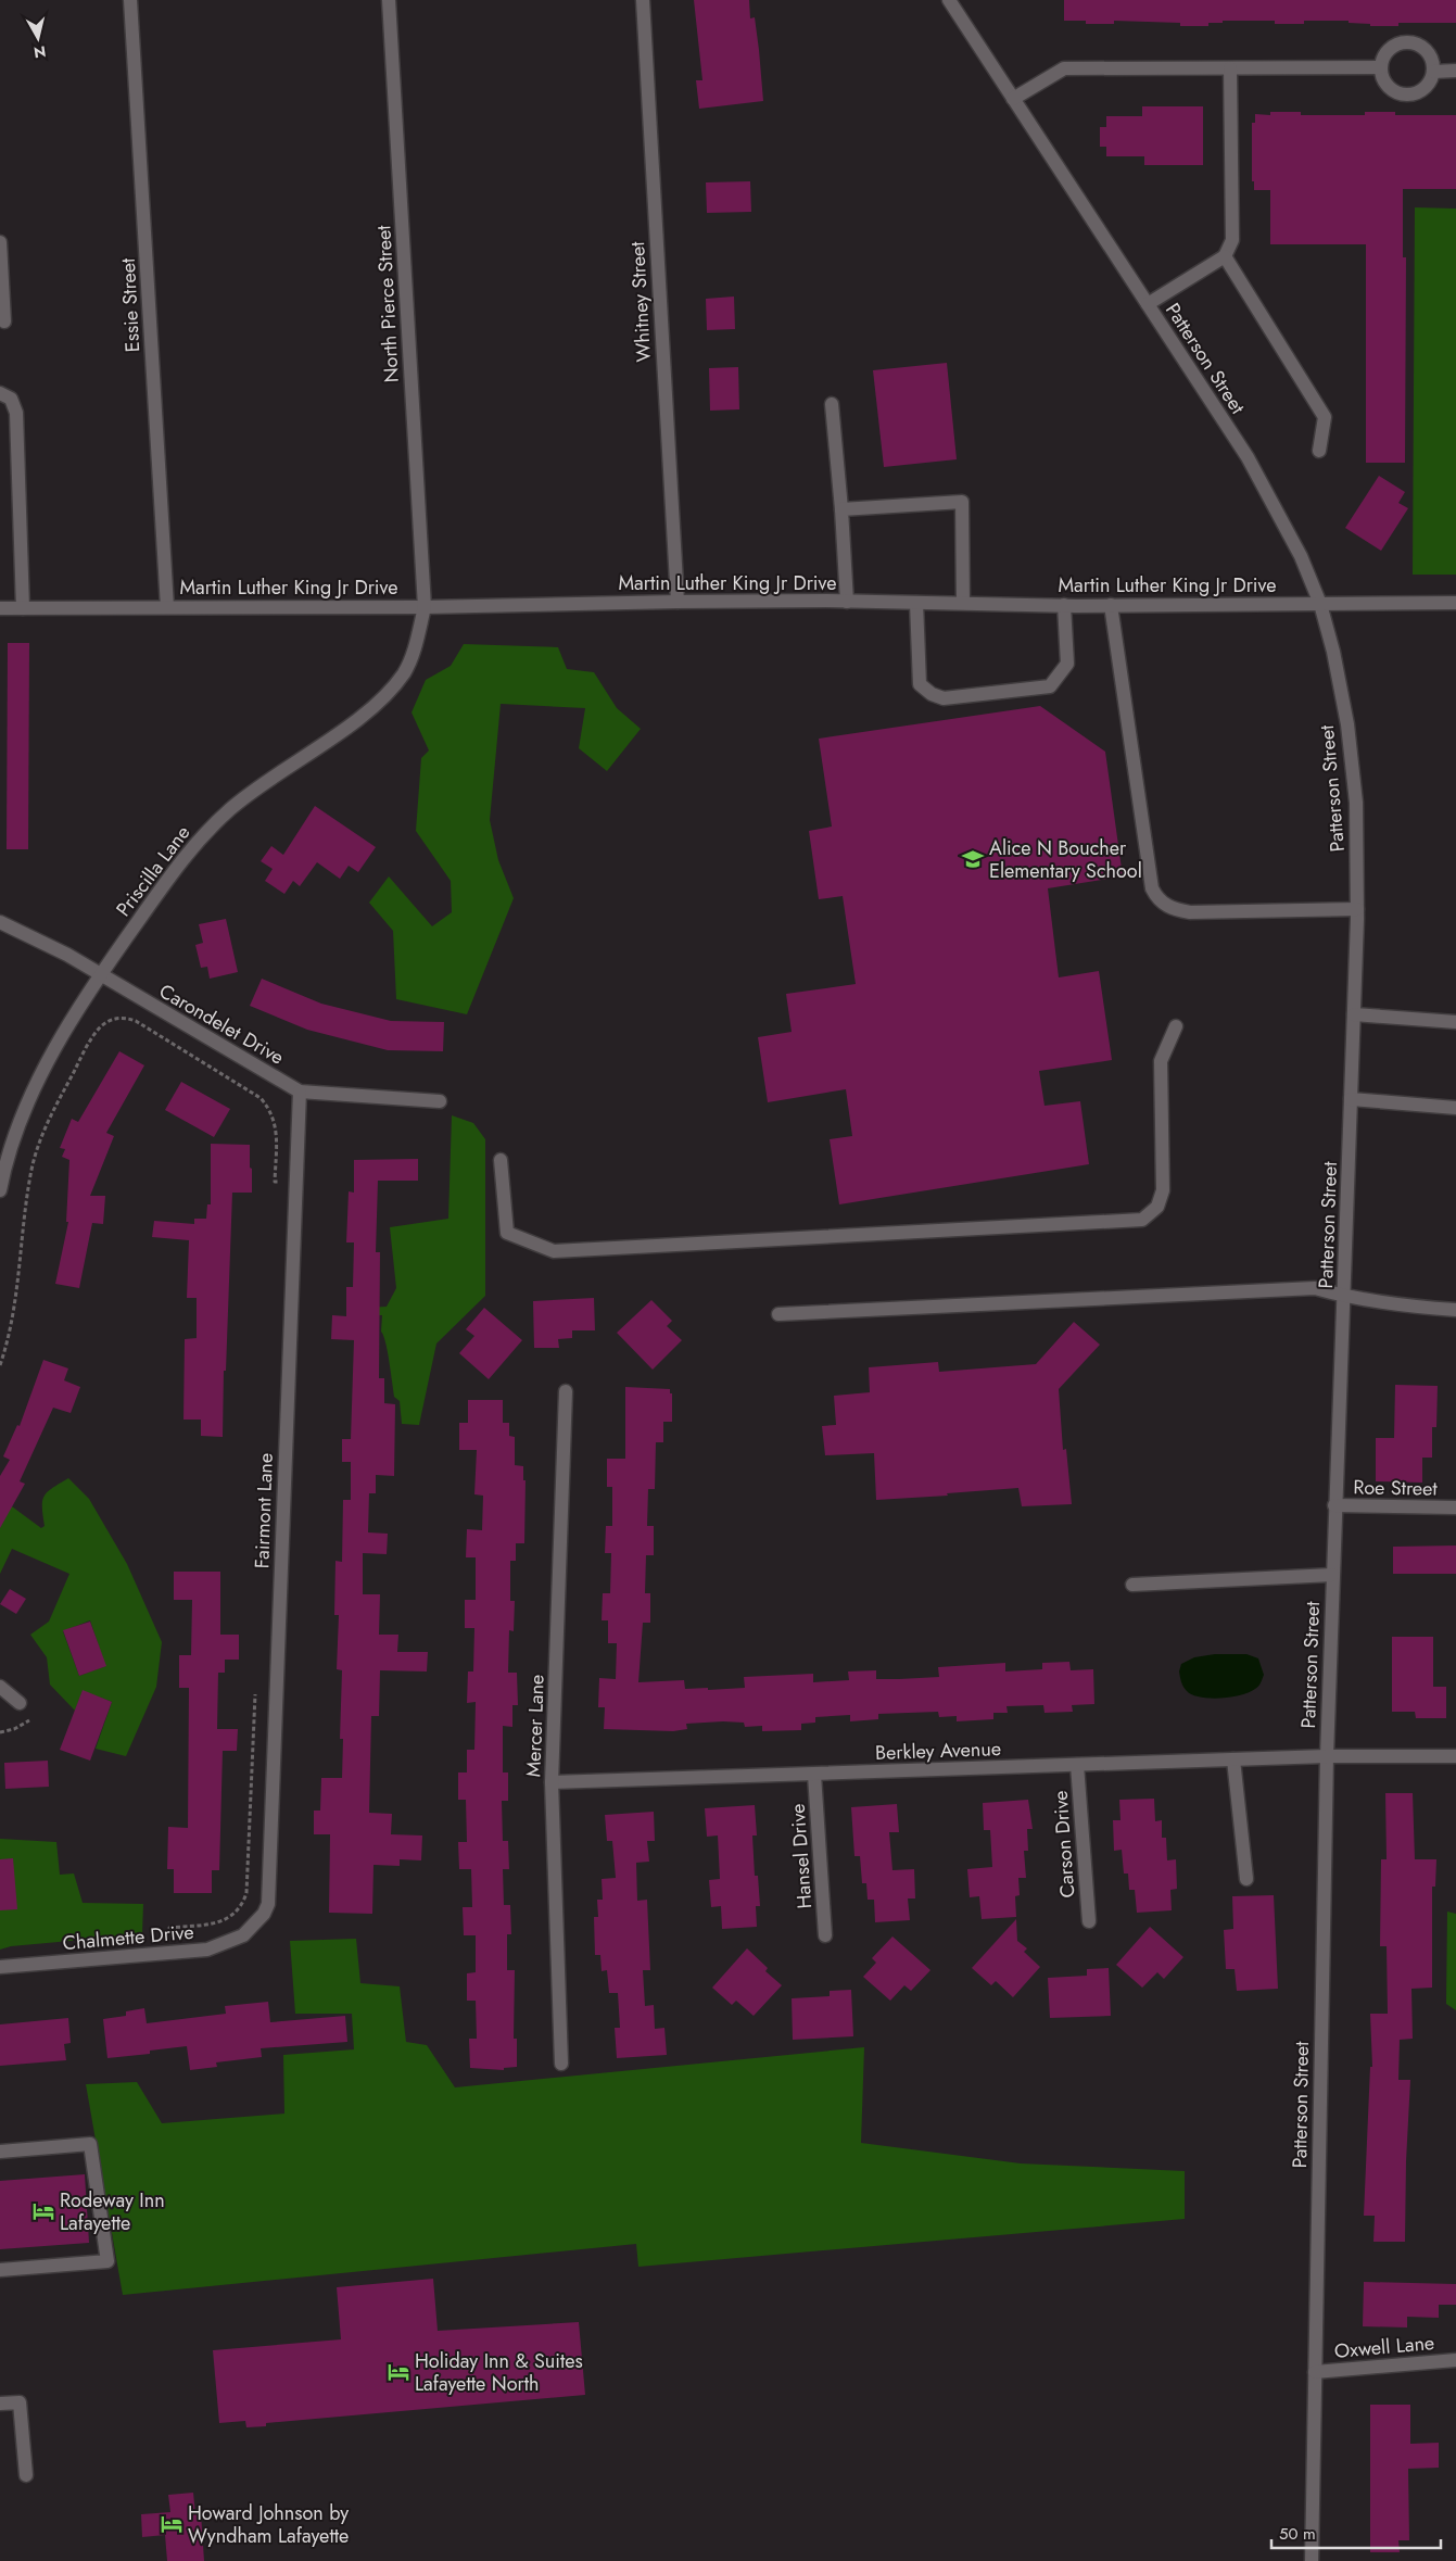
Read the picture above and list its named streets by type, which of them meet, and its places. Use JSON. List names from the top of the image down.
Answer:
{
  "streets": {
    "street": [
      "Whitney Street",
      "North Pierce Street",
      "Essie Street",
      "Patterson Street",
      "Martin Luther King Jr Drive",
      "Priscilla Lane",
      "Carondelet Drive",
      "Roe Street",
      "Fairmont Lane",
      "Mercer Lane",
      "Berkley Avenue",
      "Carson Drive",
      "Hansel Drive",
      "Chalmette Drive",
      "Oxwell Lane"
    ]
  },
  "crossings": [
    ["Whitney Street", "Martin Luther King Jr Drive"],
    ["North Pierce Street", "Martin Luther King Jr Drive"],
    ["North Pierce Street", "Priscilla Lane"],
    ["Essie Street", "Martin Luther King Jr Drive"],
    ["Patterson Street", "Martin Luther King Jr Drive"],
    ["Patterson Street", "Roe Street"],
    ["Patterson Street", "Berkley Avenue"],
    ["Patterson Street", "Oxwell Lane"],
    ["Martin Luther King Jr Drive", "Priscilla Lane"],
    ["Priscilla Lane", "Carondelet Drive"],
    ["Carondelet Drive", "Fairmont Lane"],
    ["Fairmont Lane", "Chalmette Drive"],
    ["Mercer Lane", "Berkley Avenue"],
    ["Berkley Avenue", "Carson Drive"],
    ["Berkley Avenue", "Hansel Drive"]
  ],
  "places": {
    "school or university": ["Alice N Boucher Elementary School"],
    "hotel": ["Rodeway Inn Lafayette", "Holiday Inn & Suites Lafayette North", "Howard Johnson by Wyndham Lafayette"]
  },
  "scale_bar": "50 m",
  "north": "bottom"
}
